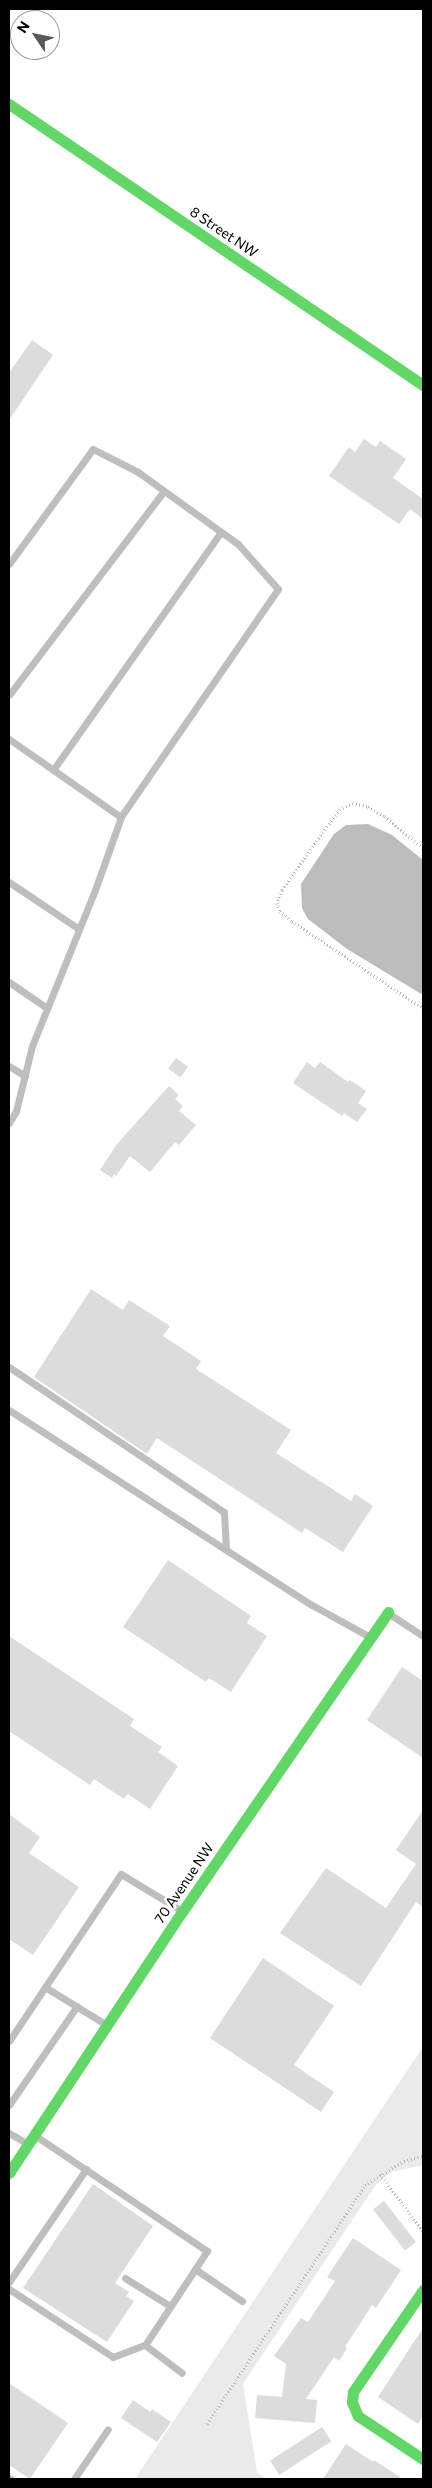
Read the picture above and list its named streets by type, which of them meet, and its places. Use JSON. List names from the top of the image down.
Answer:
{
  "streets": {
    "street": ["8 Street NW", "70 Avenue NW"]
  },
  "north": "top left"
}
